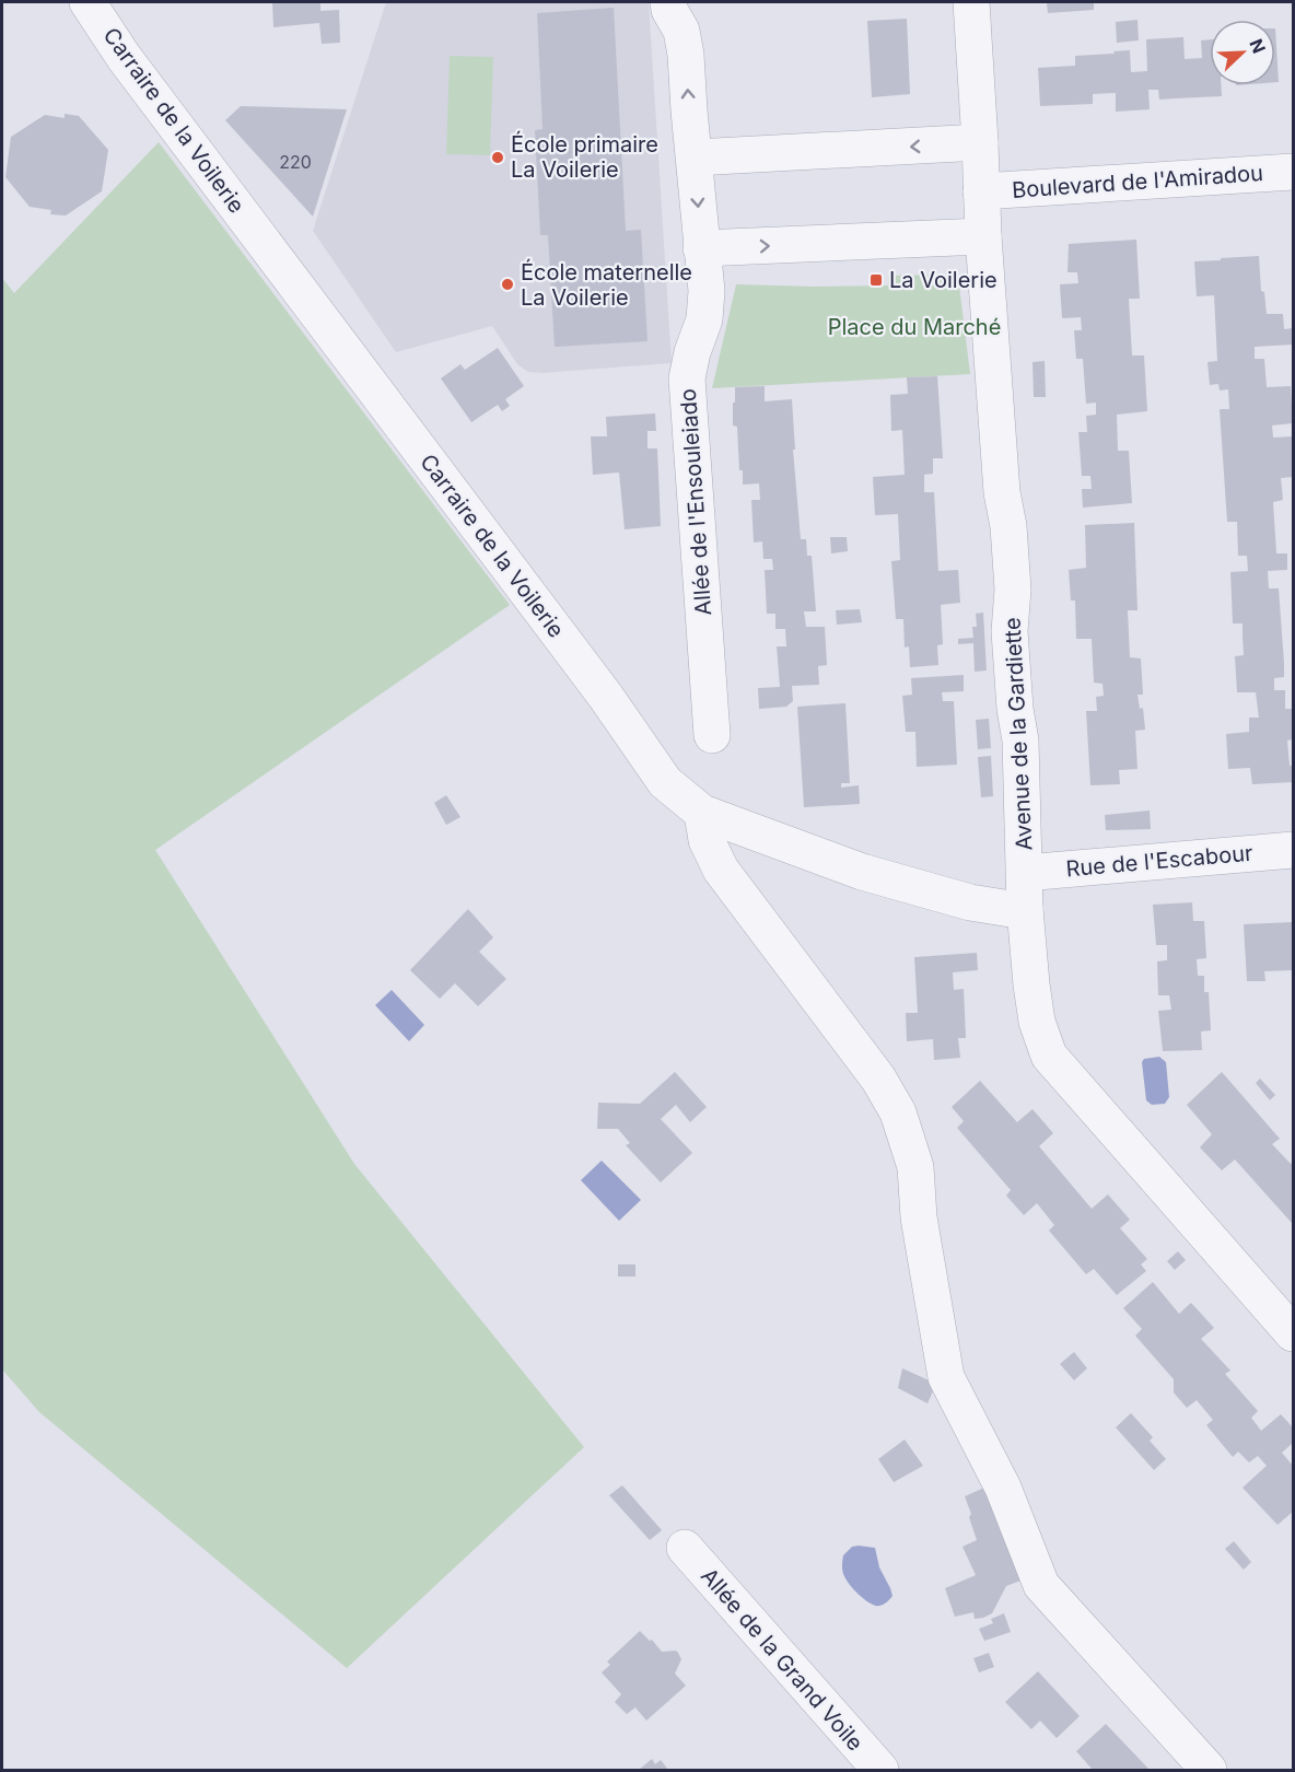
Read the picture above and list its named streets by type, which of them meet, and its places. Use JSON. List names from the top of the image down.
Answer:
{
  "streets": {
    "street": [
      "Carraire de la Voilerie",
      "Boulevard de l'Amiradou",
      "Allée de l'Ensouleiado",
      "Avenue de la Gardiette",
      "Rue de l'Escabour",
      "Allée de la Grand Voile"
    ]
  },
  "crossings": [
    ["Carraire de la Voilerie", "Avenue de la Gardiette"],
    ["Boulevard de l'Amiradou", "Avenue de la Gardiette"],
    ["Avenue de la Gardiette", "Rue de l'Escabour"]
  ],
  "parks": ["Place du Marché"],
  "places": {
    "other": ["École primaire La Voilerie", "École maternelle La Voilerie"],
    "transit": ["La Voilerie"]
  },
  "house_numbers": ["220"],
  "north": "top right"
}
